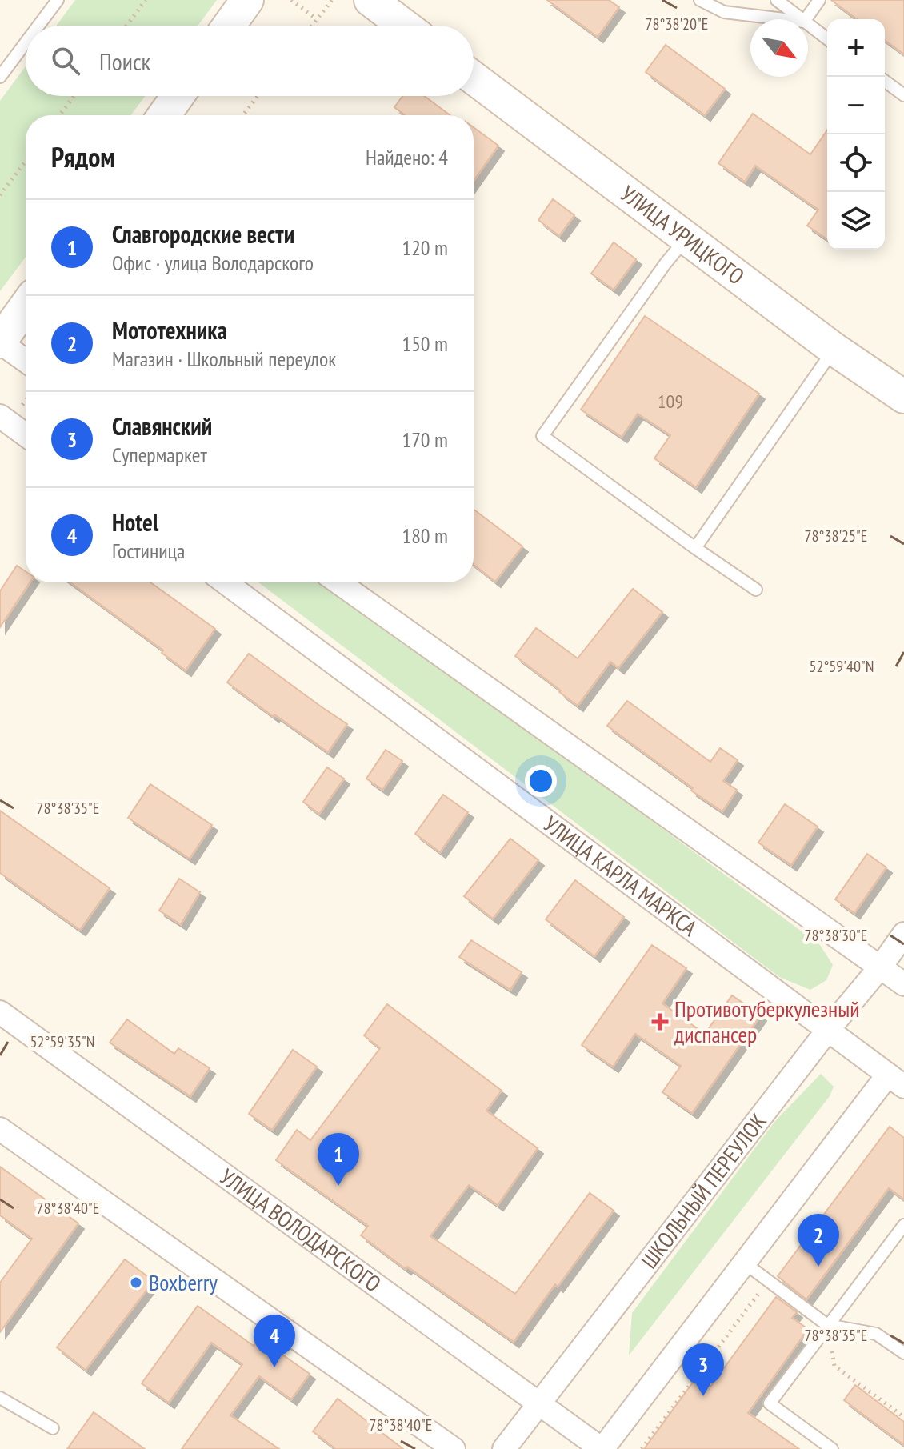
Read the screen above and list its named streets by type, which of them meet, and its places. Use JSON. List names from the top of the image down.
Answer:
{
  "streets": {
    "street": [
      "УЛИЦА УРИЦКОГО",
      "УЛИЦА КАРЛА МАРКСА",
      "ШКОЛЬНЫЙ ПЕРЕУЛОК",
      "УЛИЦА ВОЛОДАРСКОГО"
    ]
  },
  "crossings": [
    ["УЛИЦА КАРЛА МАРКСА", "ШКОЛЬНЫЙ ПЕРЕУЛОК"],
    ["ШКОЛЬНЫЙ ПЕРЕУЛОК", "УЛИЦА ВОЛОДАРСКОГО"]
  ],
  "places": {
    "health": ["Противотуберкулезный диспансер"],
    "other": ["Boxberry"]
  },
  "house_numbers": ["109"],
  "north": "bottom right",
  "page": {
    "map_buttons": ["+", "−"],
    "search": "Поиск",
    "heading": ["Рядом", "Найдено: 4"],
    "list": [
      {
        "mark": "1",
        "name": "Славгородские вести",
        "note": "Офис · улица Володарского",
        "value": "120 m"
      },
      {
        "mark": "2",
        "name": "Мототехника",
        "note": "Магазин · Школьный переулок",
        "value": "150 m"
      },
      {
        "mark": "3",
        "name": "Славянский",
        "note": "Супермаркет",
        "value": "170 m"
      },
      {
        "mark": "4",
        "name": "Hotel",
        "note": "Гостиница",
        "value": "180 m"
      }
    ],
    "pins": [
      "1",
      "2",
      "4",
      "3"
    ]
  },
  "coordinates": [
    "78°38'20\"E",
    "78°38'25\"E",
    "52°59'40\"N",
    "78°38'35\"E",
    "78°38'30\"E",
    "52°59'35\"N",
    "78°38'40\"E"
  ]
}
